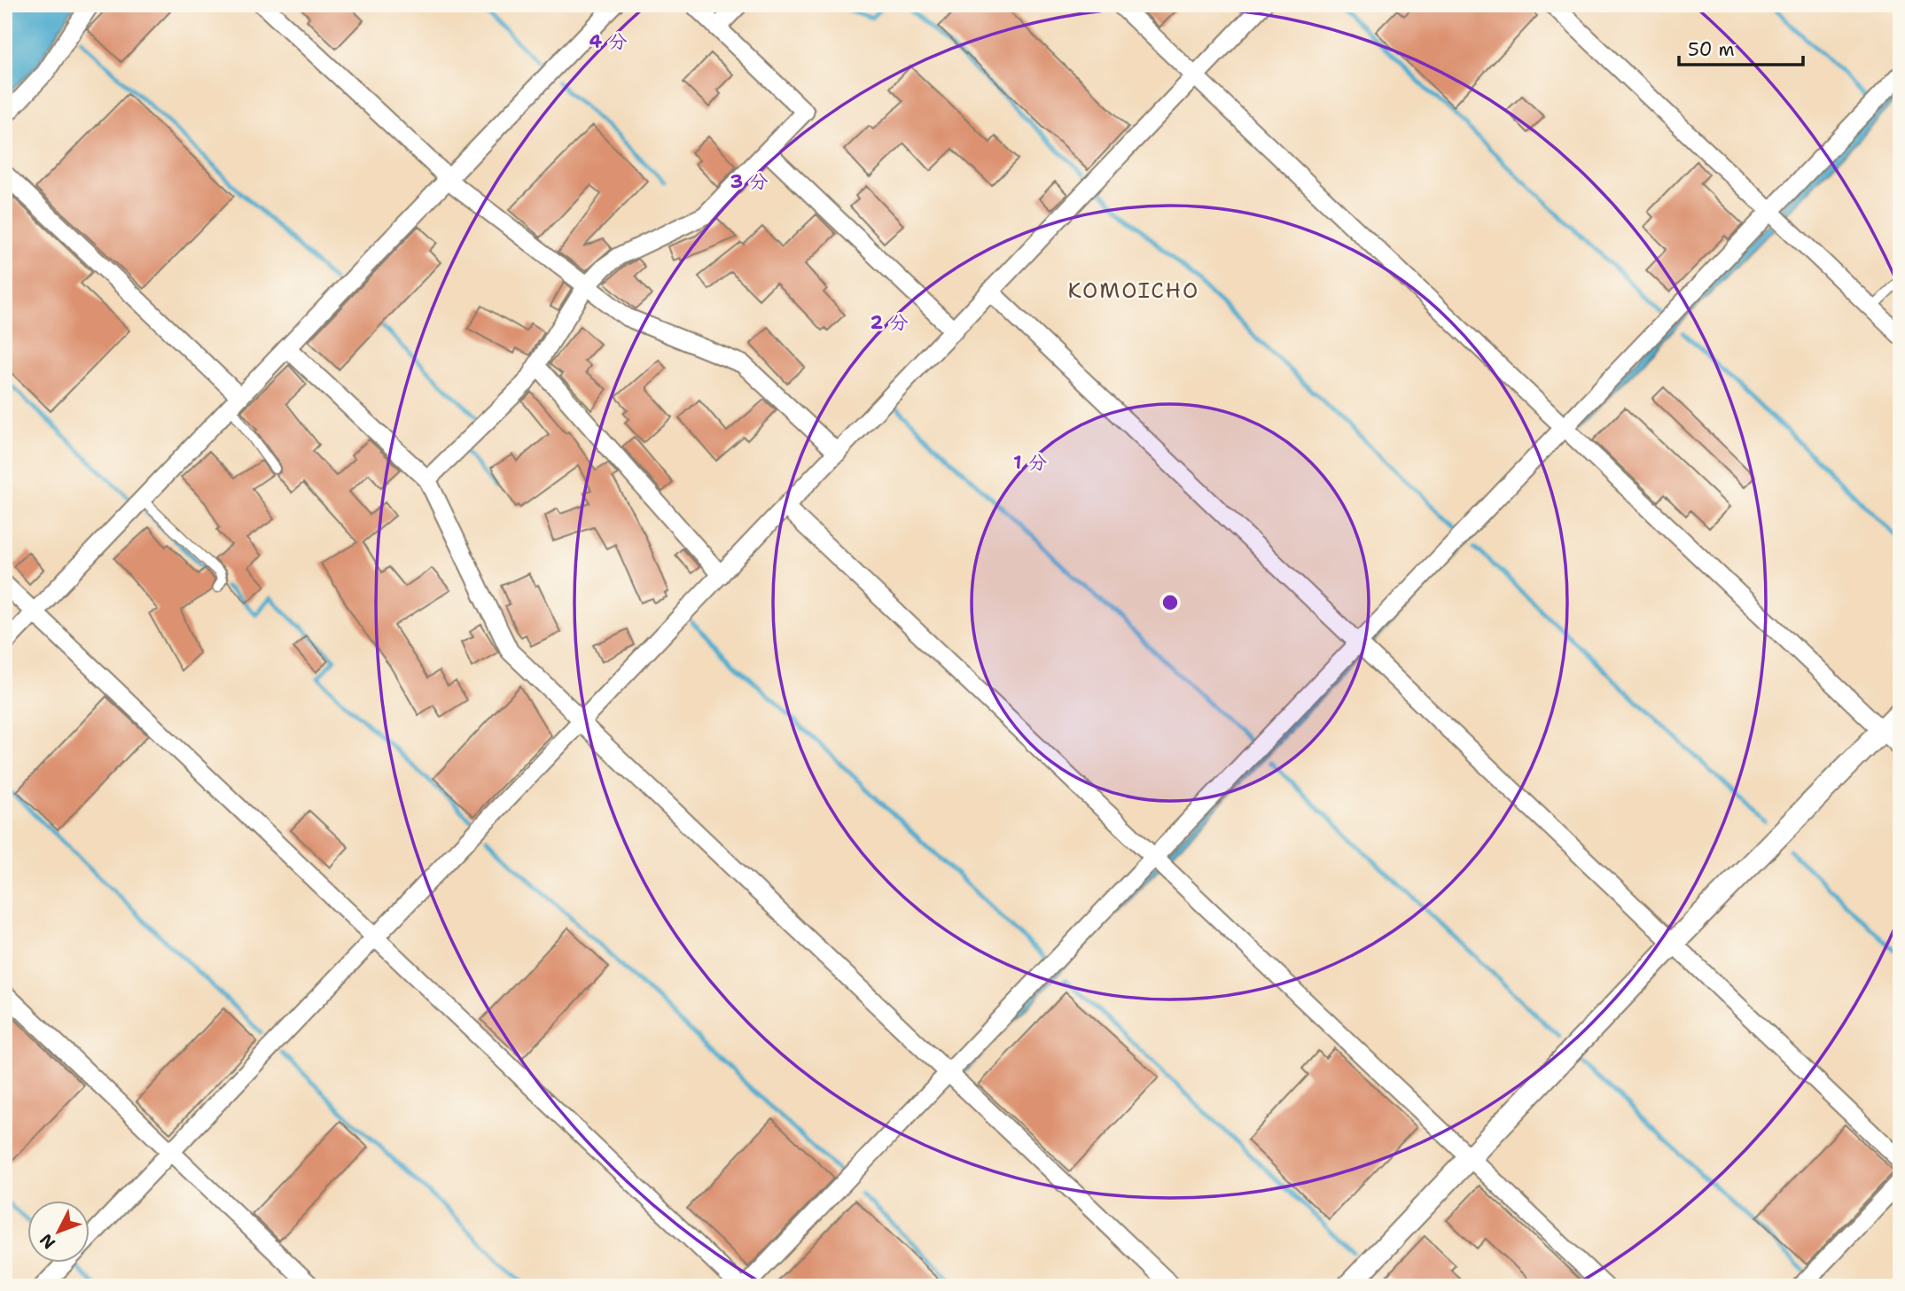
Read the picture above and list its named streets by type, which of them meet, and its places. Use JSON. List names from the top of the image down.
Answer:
{
  "districts": ["KOMOICHO"],
  "scale_bar": "50 m",
  "north": "bottom left",
  "rings": [
    "4 分",
    "3 分",
    "2 分",
    "1 分"
  ]
}
